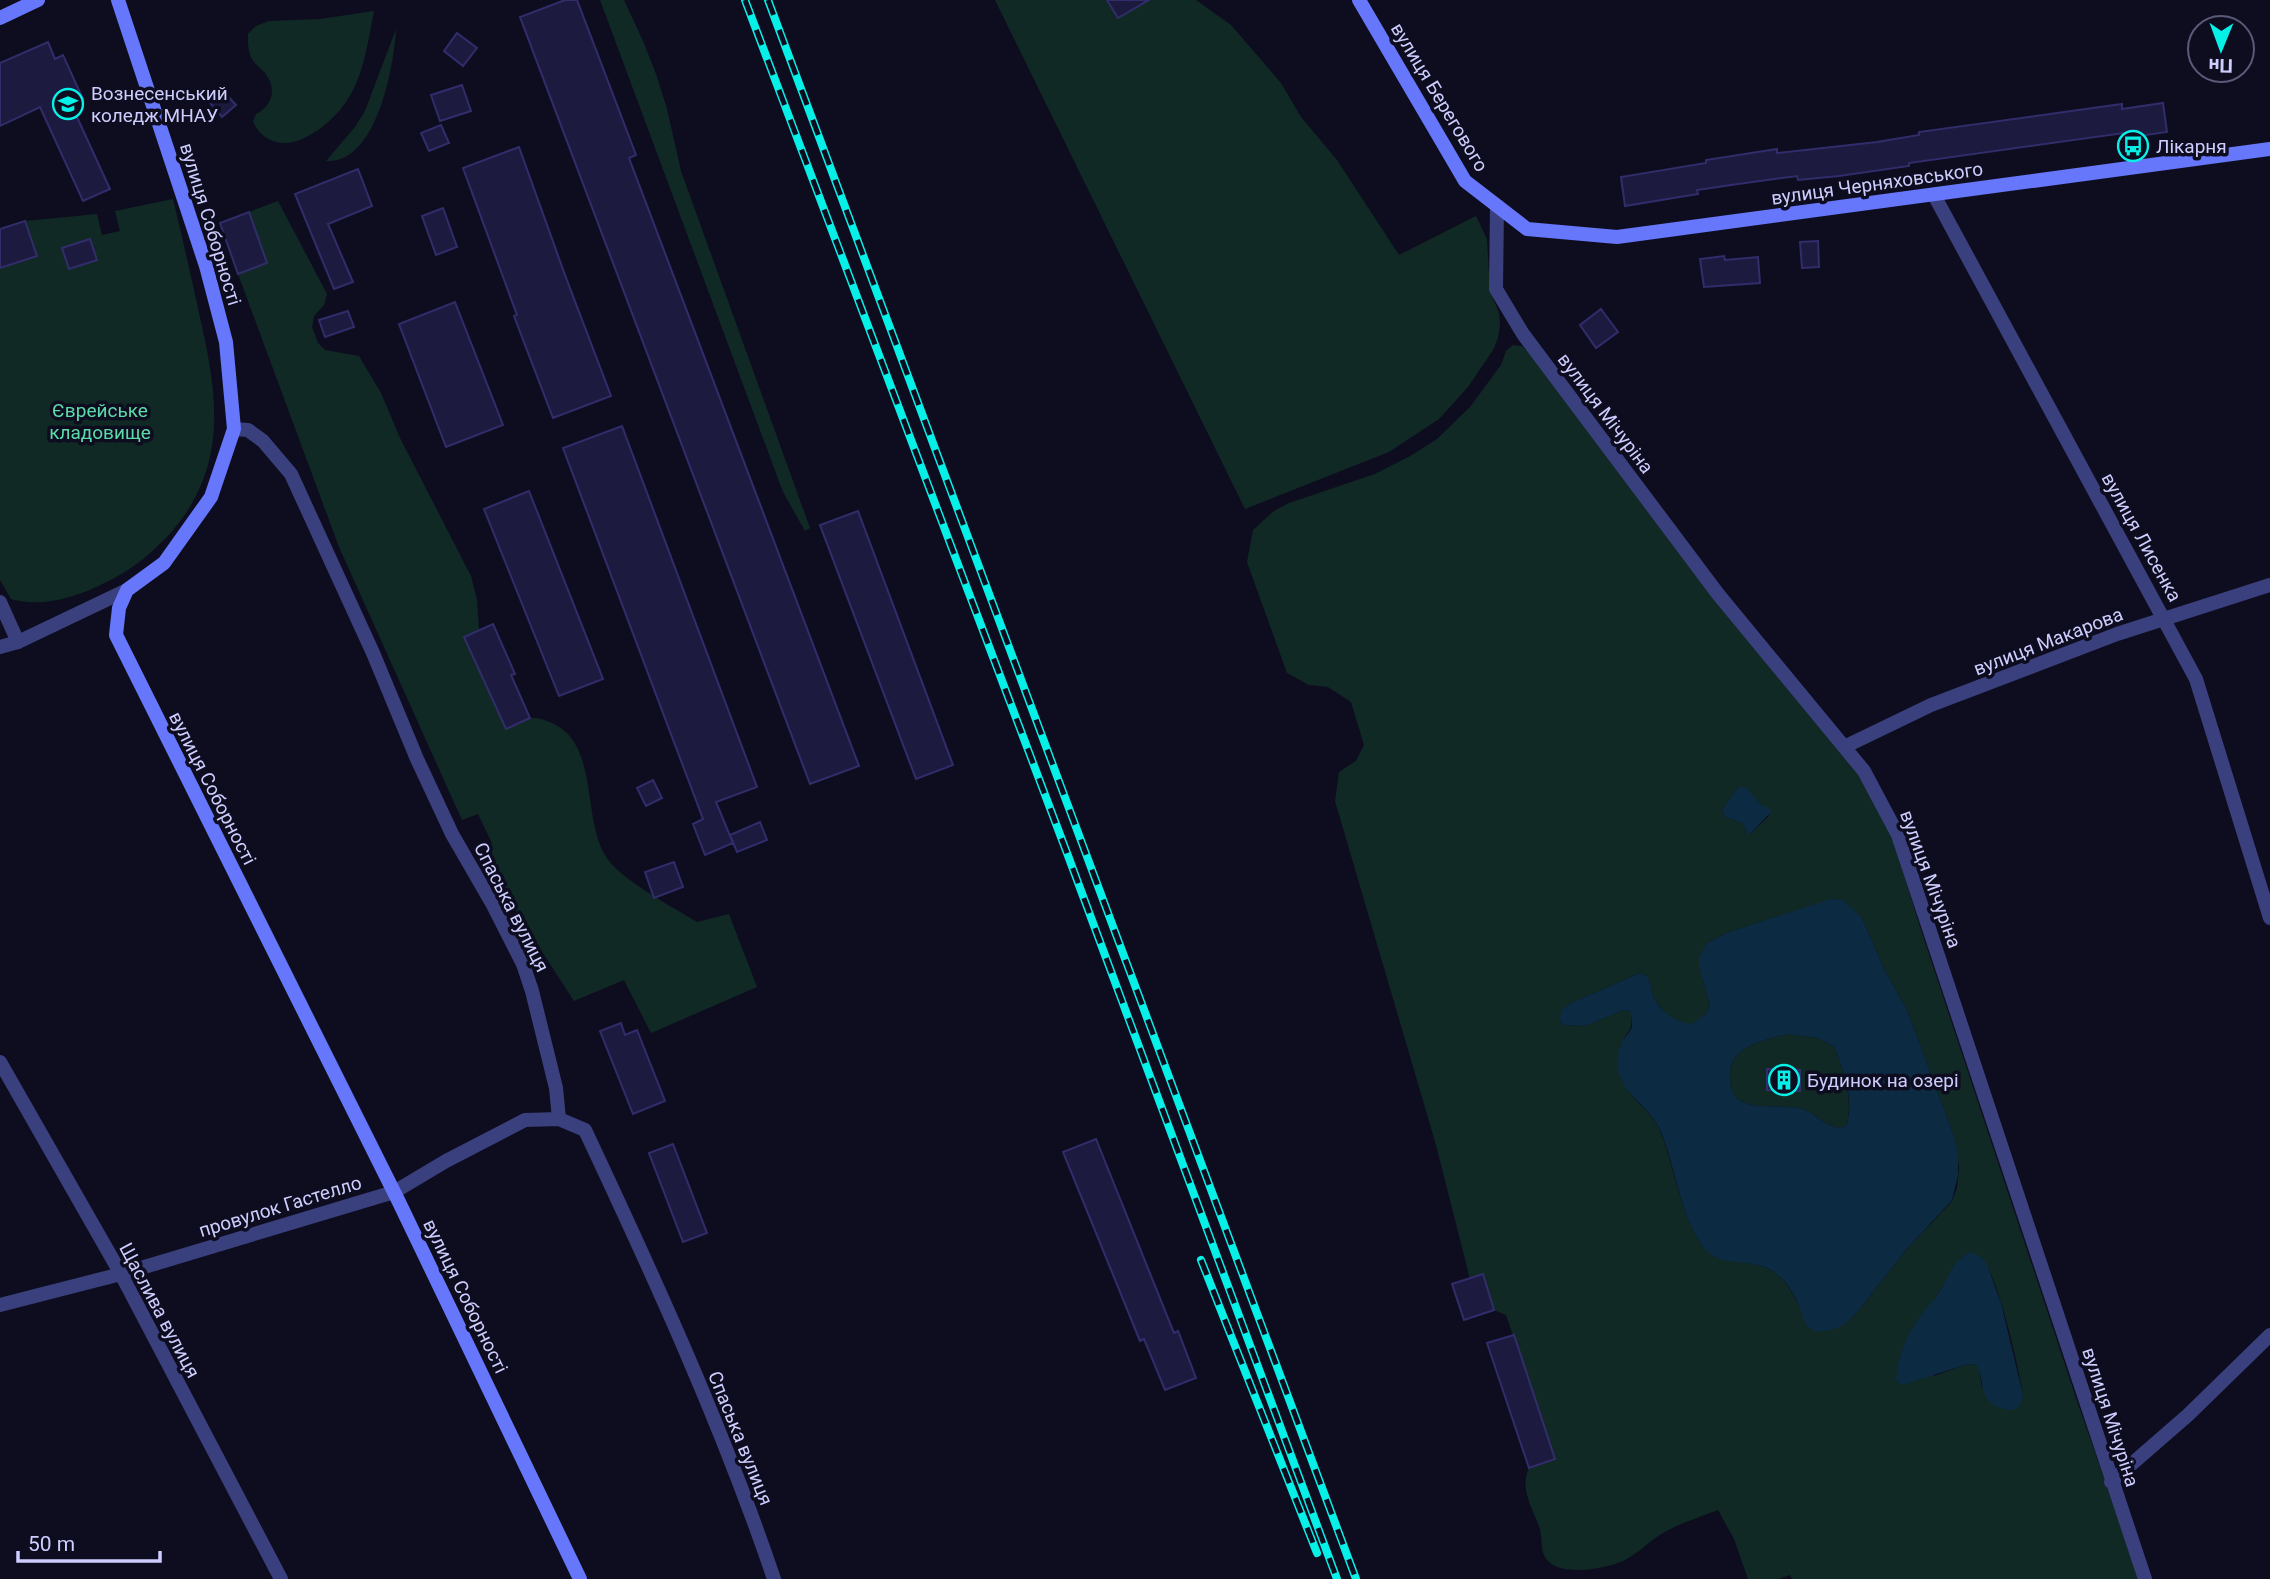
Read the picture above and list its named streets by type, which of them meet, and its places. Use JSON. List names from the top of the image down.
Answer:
{
  "streets": {
    "street": [
      "вулиця Берегового",
      "вулиця Черняховського",
      "вулиця Соборності",
      "вулиця Мічуріна",
      "вулиця Лисенка",
      "вулиця Макарова",
      "Спаська вулиця",
      "провулок Гастелло",
      "Щаслива вулиця"
    ]
  },
  "crossings": [
    ["вулиця Берегового", "вулиця Черняховського"],
    ["вулиця Берегового", "вулиця Мічуріна"],
    ["вулиця Черняховського", "вулиця Мічуріна"],
    ["вулиця Черняховського", "вулиця Лисенка"],
    ["вулиця Соборності", "Спаська вулиця"],
    ["вулиця Соборності", "провулок Гастелло"],
    ["вулиця Мічуріна", "вулиця Макарова"],
    ["вулиця Лисенка", "вулиця Макарова"],
    ["Спаська вулиця", "провулок Гастелло"],
    ["провулок Гастелло", "Щаслива вулиця"]
  ],
  "parks": ["Єврейське кладовище"],
  "places": {
    "school or university": ["Вознесенський коледж МНАУ"],
    "bus stop": ["Лікарня"],
    "building": ["Будинок на озері"]
  },
  "scale_bar": "50 m",
  "north": "bottom"
}
